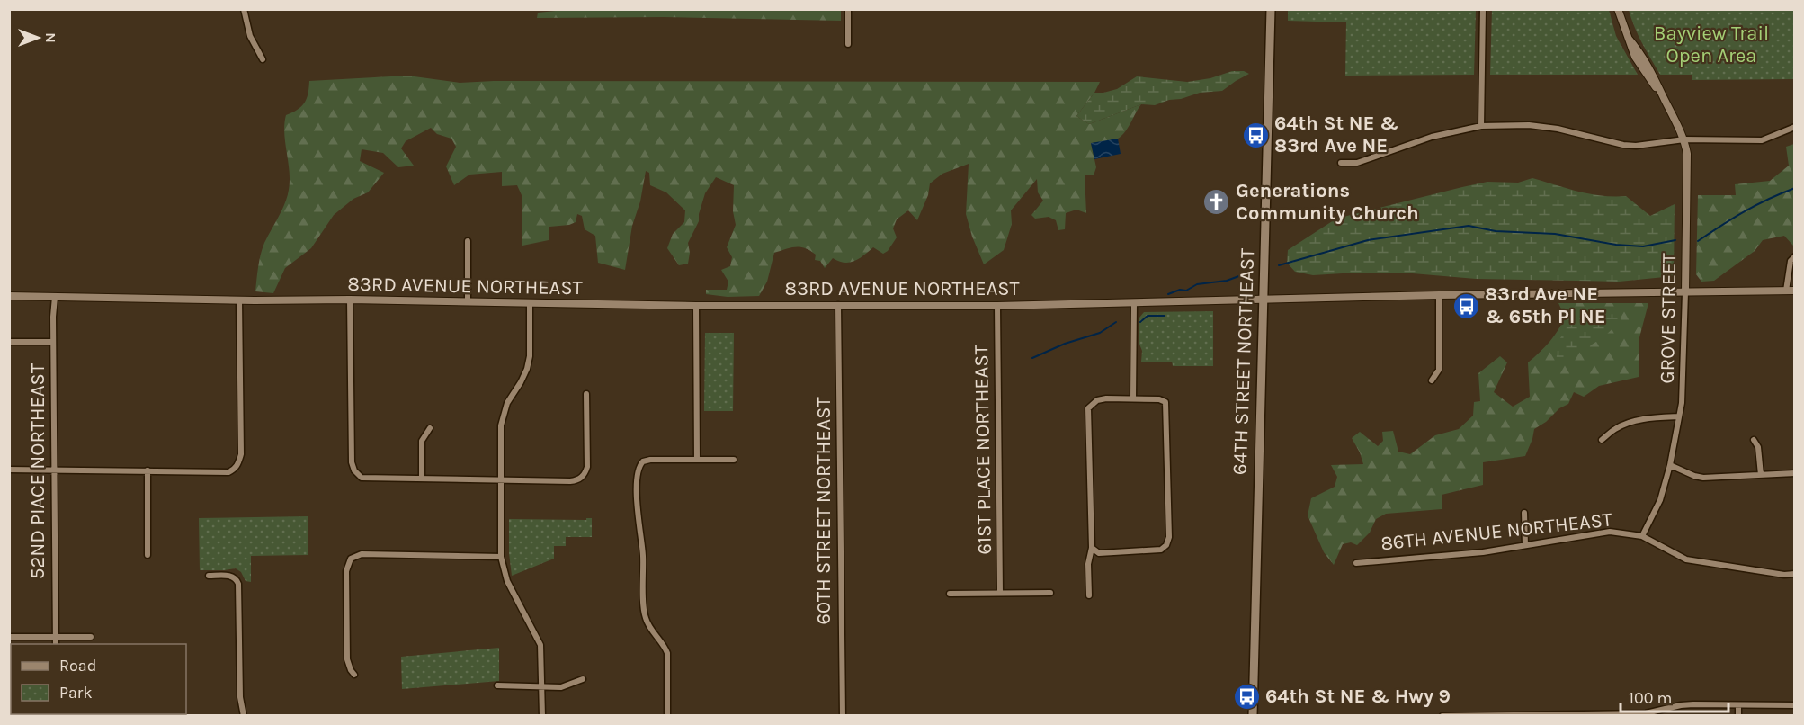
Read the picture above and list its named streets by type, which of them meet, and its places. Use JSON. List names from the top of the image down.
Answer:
{
  "streets": {
    "main road": ["64TH STREET NORTHEAST"],
    "street": [
      "83RD AVENUE NORTHEAST",
      "GROVE STREET",
      "61ST PLACE NORTHEAST",
      "52ND PIACE NORTHEAST",
      "60TH STREET NORTHEAST",
      "86TH AVENUE NORTHEAST"
    ]
  },
  "crossings": [
    ["83RD AVENUE NORTHEAST", "GROVE STREET"],
    ["83RD AVENUE NORTHEAST", "64TH STREET NORTHEAST"],
    ["83RD AVENUE NORTHEAST", "61ST PLACE NORTHEAST"],
    ["83RD AVENUE NORTHEAST", "52ND PIACE NORTHEAST"],
    ["83RD AVENUE NORTHEAST", "60TH STREET NORTHEAST"],
    ["GROVE STREET", "86TH AVENUE NORTHEAST"]
  ],
  "parks": ["Bayview Trail Open Area"],
  "places": {
    "bus stop": ["64th St NE & 83rd Ave NE", "83rd Ave NE & 65th Pl NE", "64th St NE & Hwy 9"],
    "church": ["Generations Community Church"]
  },
  "legend": ["Road", "Park"],
  "scale_bar": "100 m",
  "north": "right"
}
